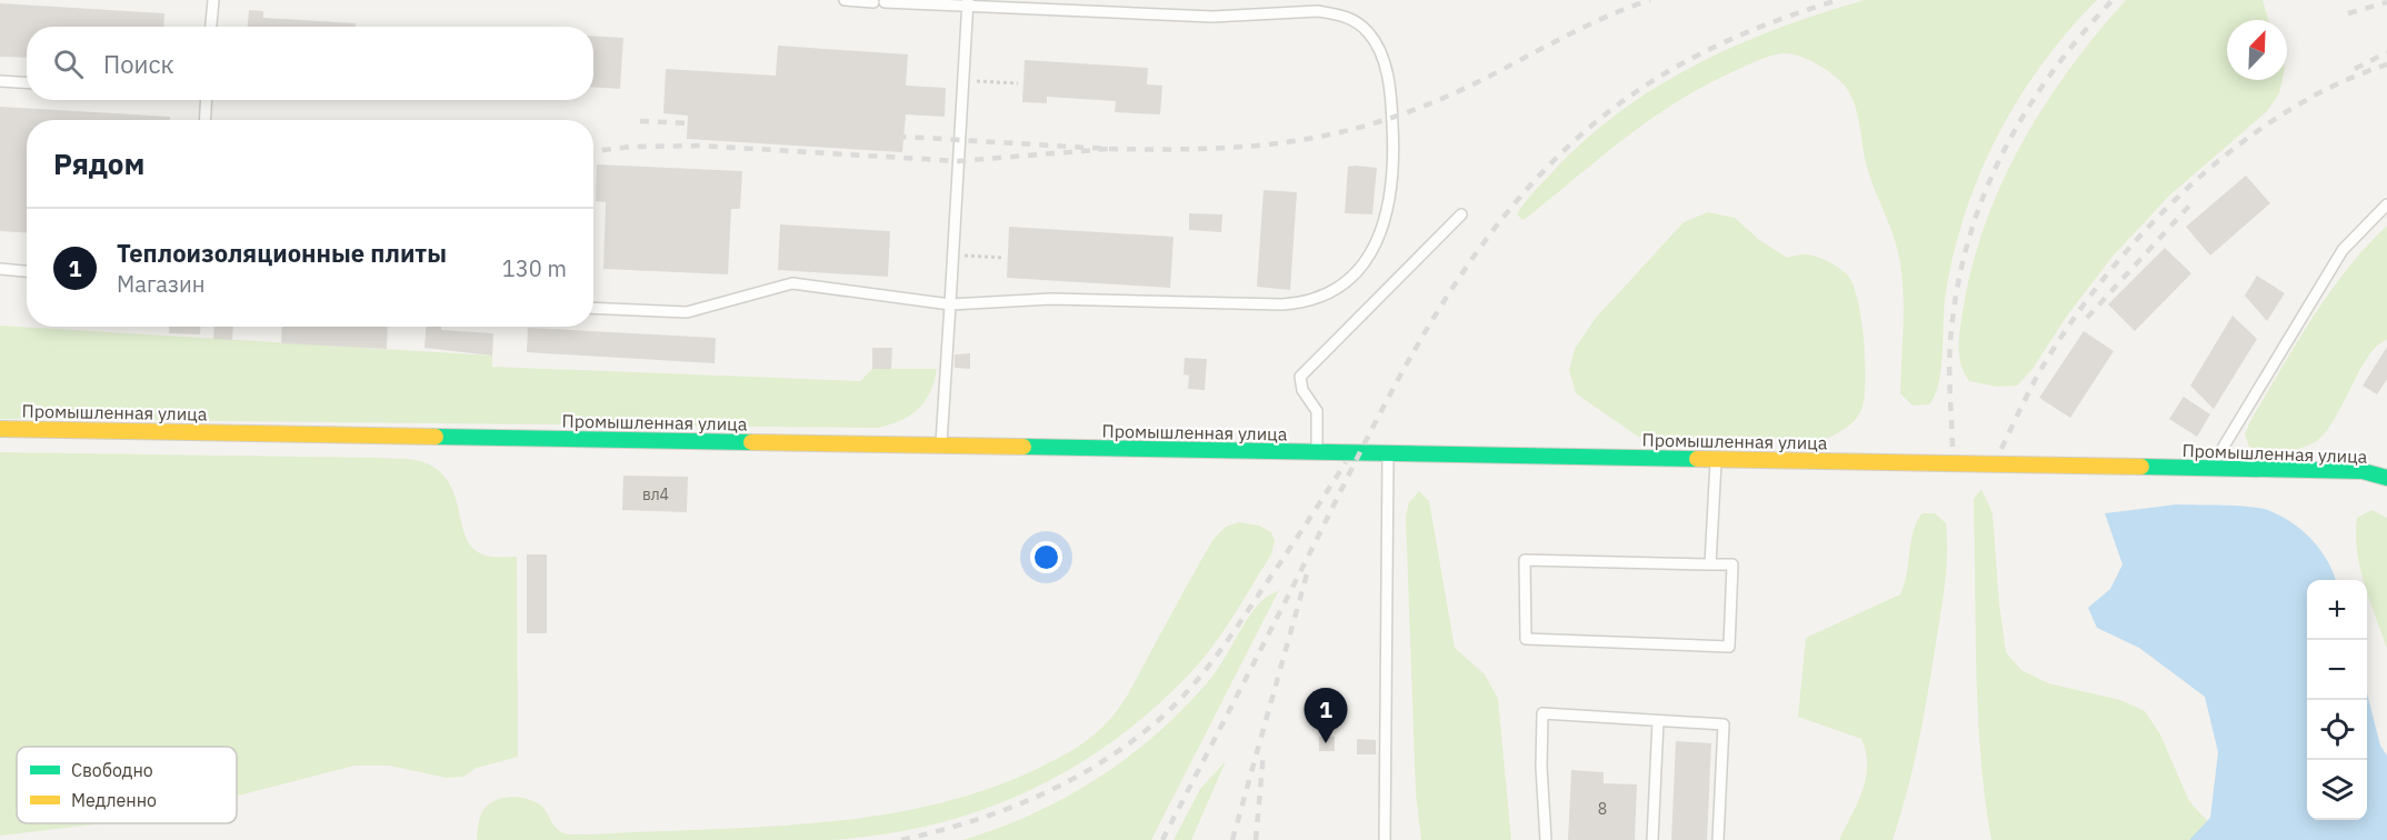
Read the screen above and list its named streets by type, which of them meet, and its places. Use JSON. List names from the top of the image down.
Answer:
{
  "streets": {
    "street": ["Промышленная улица"]
  },
  "house_numbers": ["вл4", "8"],
  "legend": ["Свободно", "Медленно"],
  "north": "top right",
  "page": {
    "search": "Поиск",
    "heading": "Рядом",
    "list": [
      {
        "mark": "1",
        "name": "Теплоизоляционные плиты",
        "note": "Магазин",
        "value": "130 m"
      }
    ],
    "map_buttons": ["+", "−"],
    "pins": "1"
  }
}
